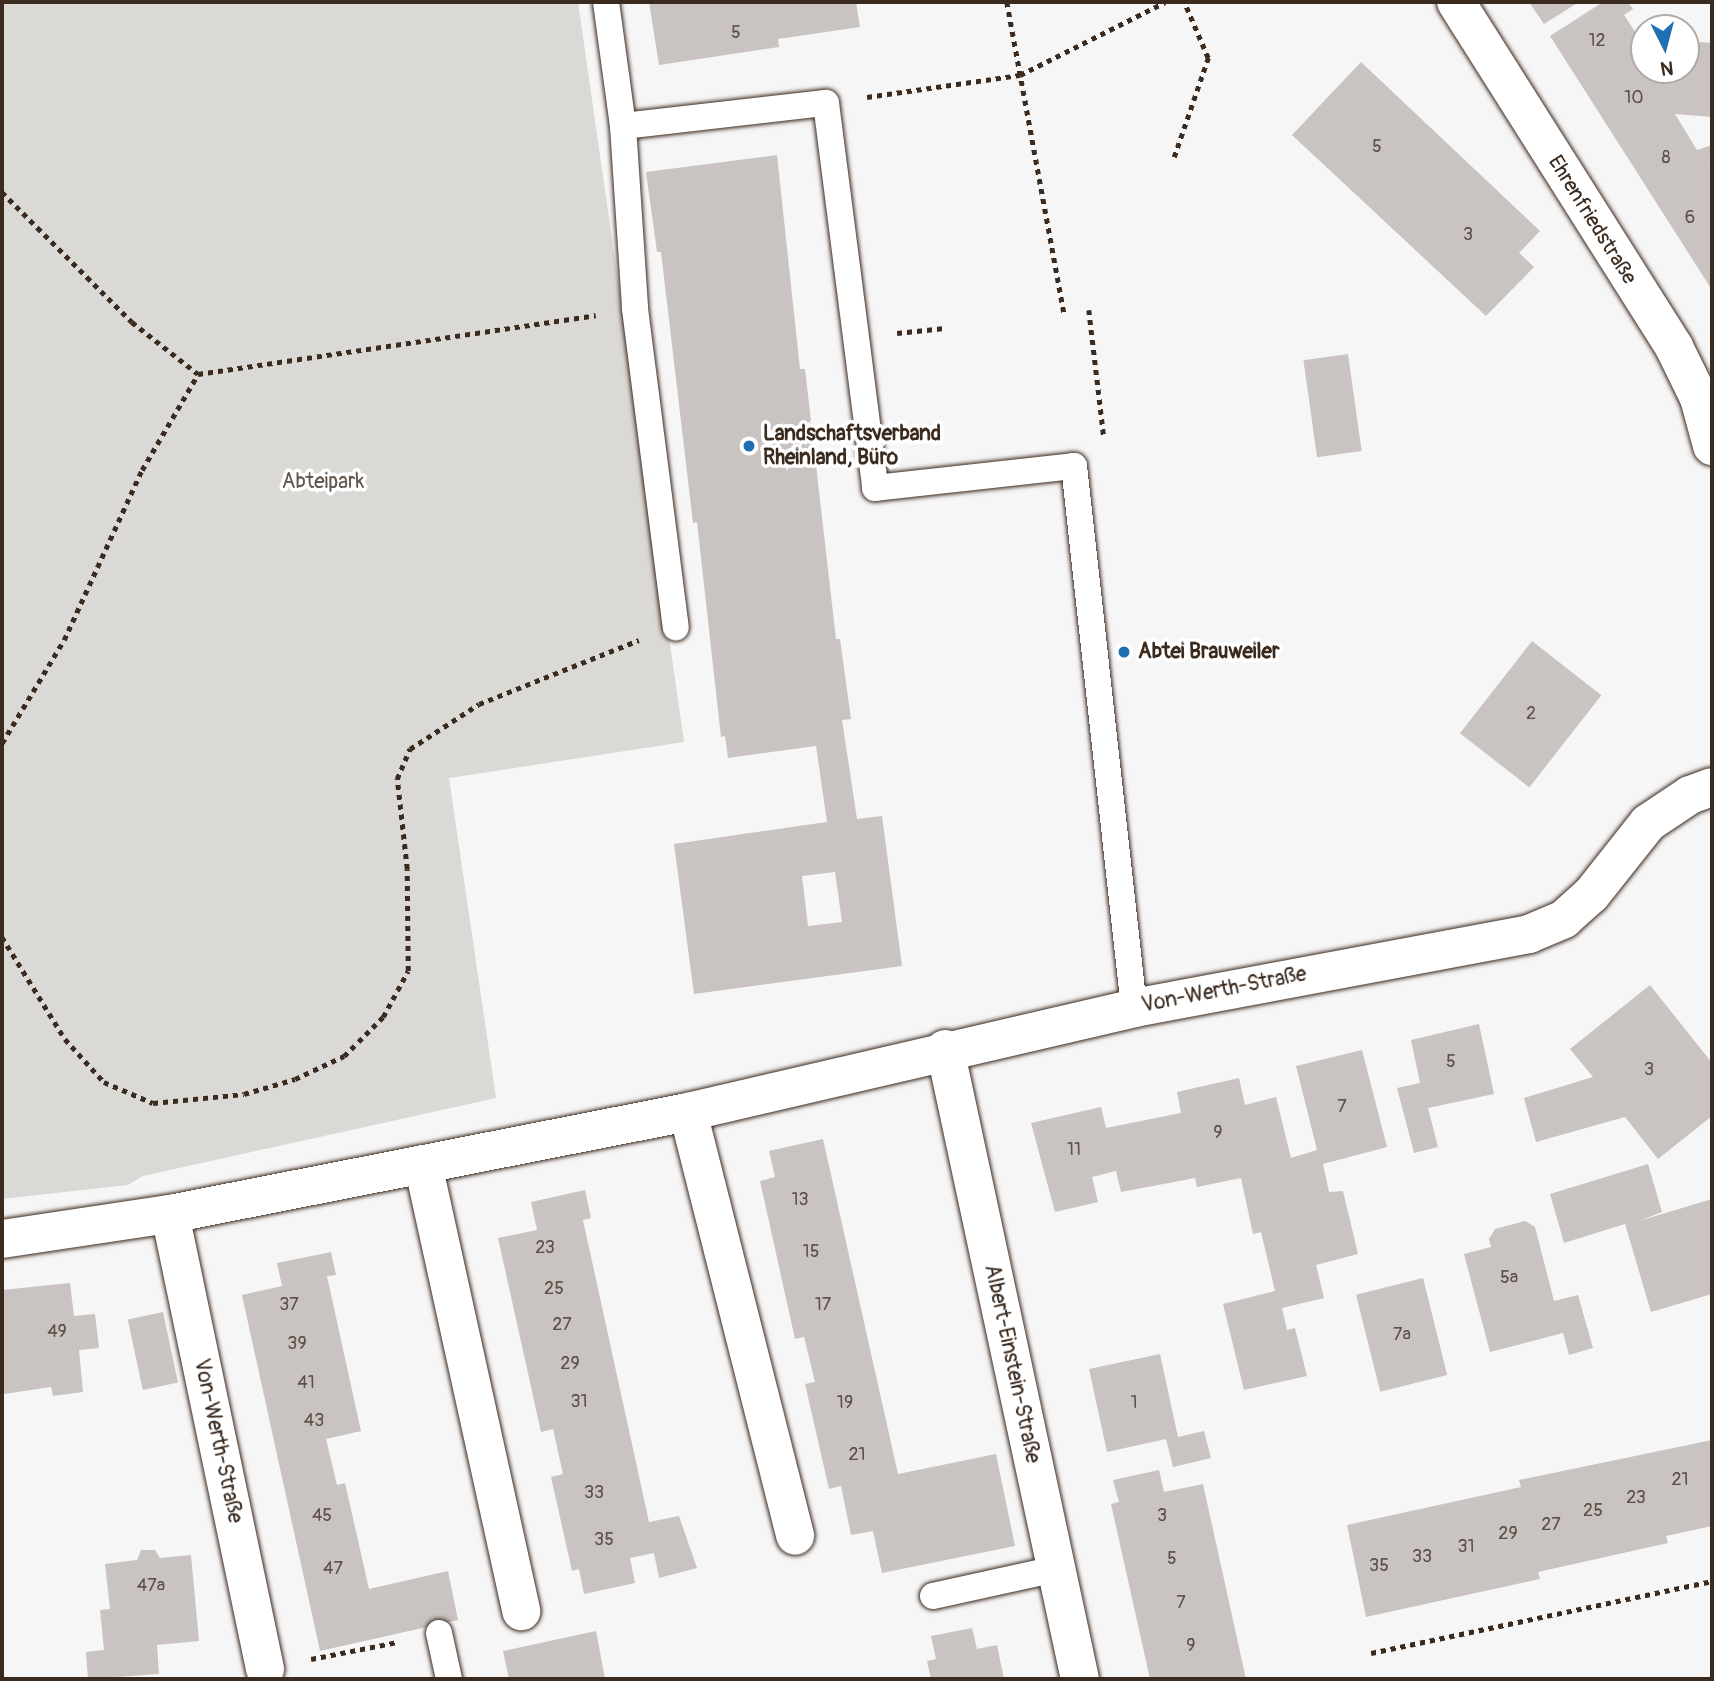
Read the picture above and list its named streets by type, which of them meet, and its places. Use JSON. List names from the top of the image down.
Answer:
{
  "streets": {
    "street": ["Ehrenfriedstraße", "Von-Werth-Straße", "Albert-Einstein-Straße"]
  },
  "crossings": [
    ["Von-Werth-Straße", "Albert-Einstein-Straße"]
  ],
  "parks": ["Abteipark"],
  "places": ["Landschaftsverband Rheinland, Büro", "Abtei Brauweiler"],
  "house_numbers": [
    "5",
    "12",
    "10",
    "5",
    "8",
    "6",
    "3",
    "2",
    "5",
    "3",
    "7",
    "9",
    "11",
    "13",
    "23",
    "15",
    "5a",
    "25",
    "37",
    "17",
    "27",
    "49",
    "7a",
    "39",
    "29",
    "41",
    "31",
    "19",
    "1",
    "43",
    "21",
    "21",
    "33",
    "23",
    "25",
    "45",
    "3",
    "27",
    "29",
    "35",
    "31",
    "33",
    "5",
    "35",
    "47",
    "47a",
    "7",
    "9"
  ],
  "north": "bottom"
}
